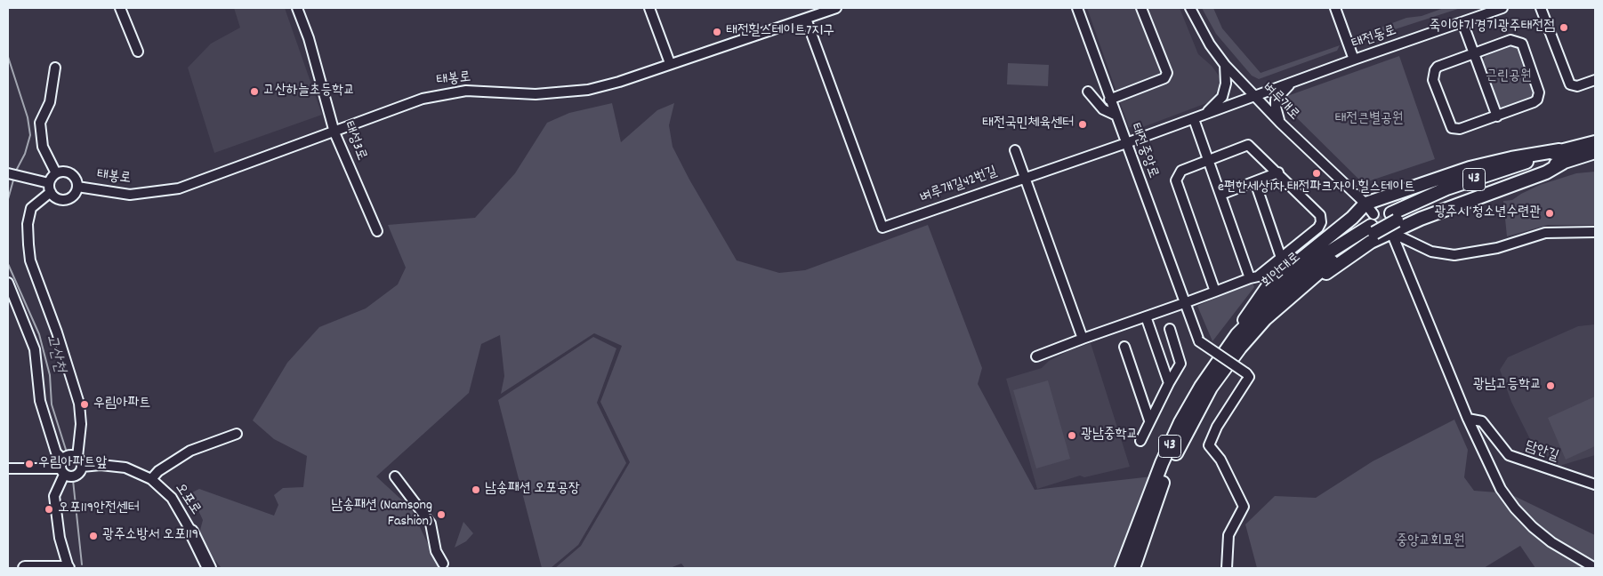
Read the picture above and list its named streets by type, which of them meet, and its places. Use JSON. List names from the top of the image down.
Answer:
{
  "streets": {
    "highway": ["43", "회안대로"],
    "street": [
      "태전동로",
      "태봉로",
      "벼루개로",
      "태성3로",
      "태전중앙로",
      "벼루개길42번길",
      "담안길",
      "오포로"
    ]
  },
  "crossings": [
    ["태전동로", "벼루개로"],
    ["태전동로", "벼루개길42번길"],
    ["태봉로", "태성3로"],
    ["태봉로", "벼루개길42번길"],
    ["벼루개로", "43"],
    ["벼루개로", "벼루개길42번길"],
    ["벼루개로", "회안대로"],
    ["태전중앙로", "벼루개길42번길"],
    ["43", "회안대로"]
  ],
  "water": ["고산천"],
  "parks": ["근린공원", "태전큰별공원", "중앙교회묘원"],
  "places": [
    "죽이야기경기광주태전점",
    "태전힐스테이트7지구",
    "고산하늘초등학교",
    "태전국민체육센터",
    "e편한세상1차.태전파크자이.힐스테이트",
    "광주시 청소년수련관",
    "광남고등학교",
    "우림아파트",
    "광남중학교",
    "우림아파트앞",
    "남송패션 오포공장",
    "오포119안전센터",
    "남송패션 (Namsong Fashion)",
    "광주소방서 오포119"
  ]
}
